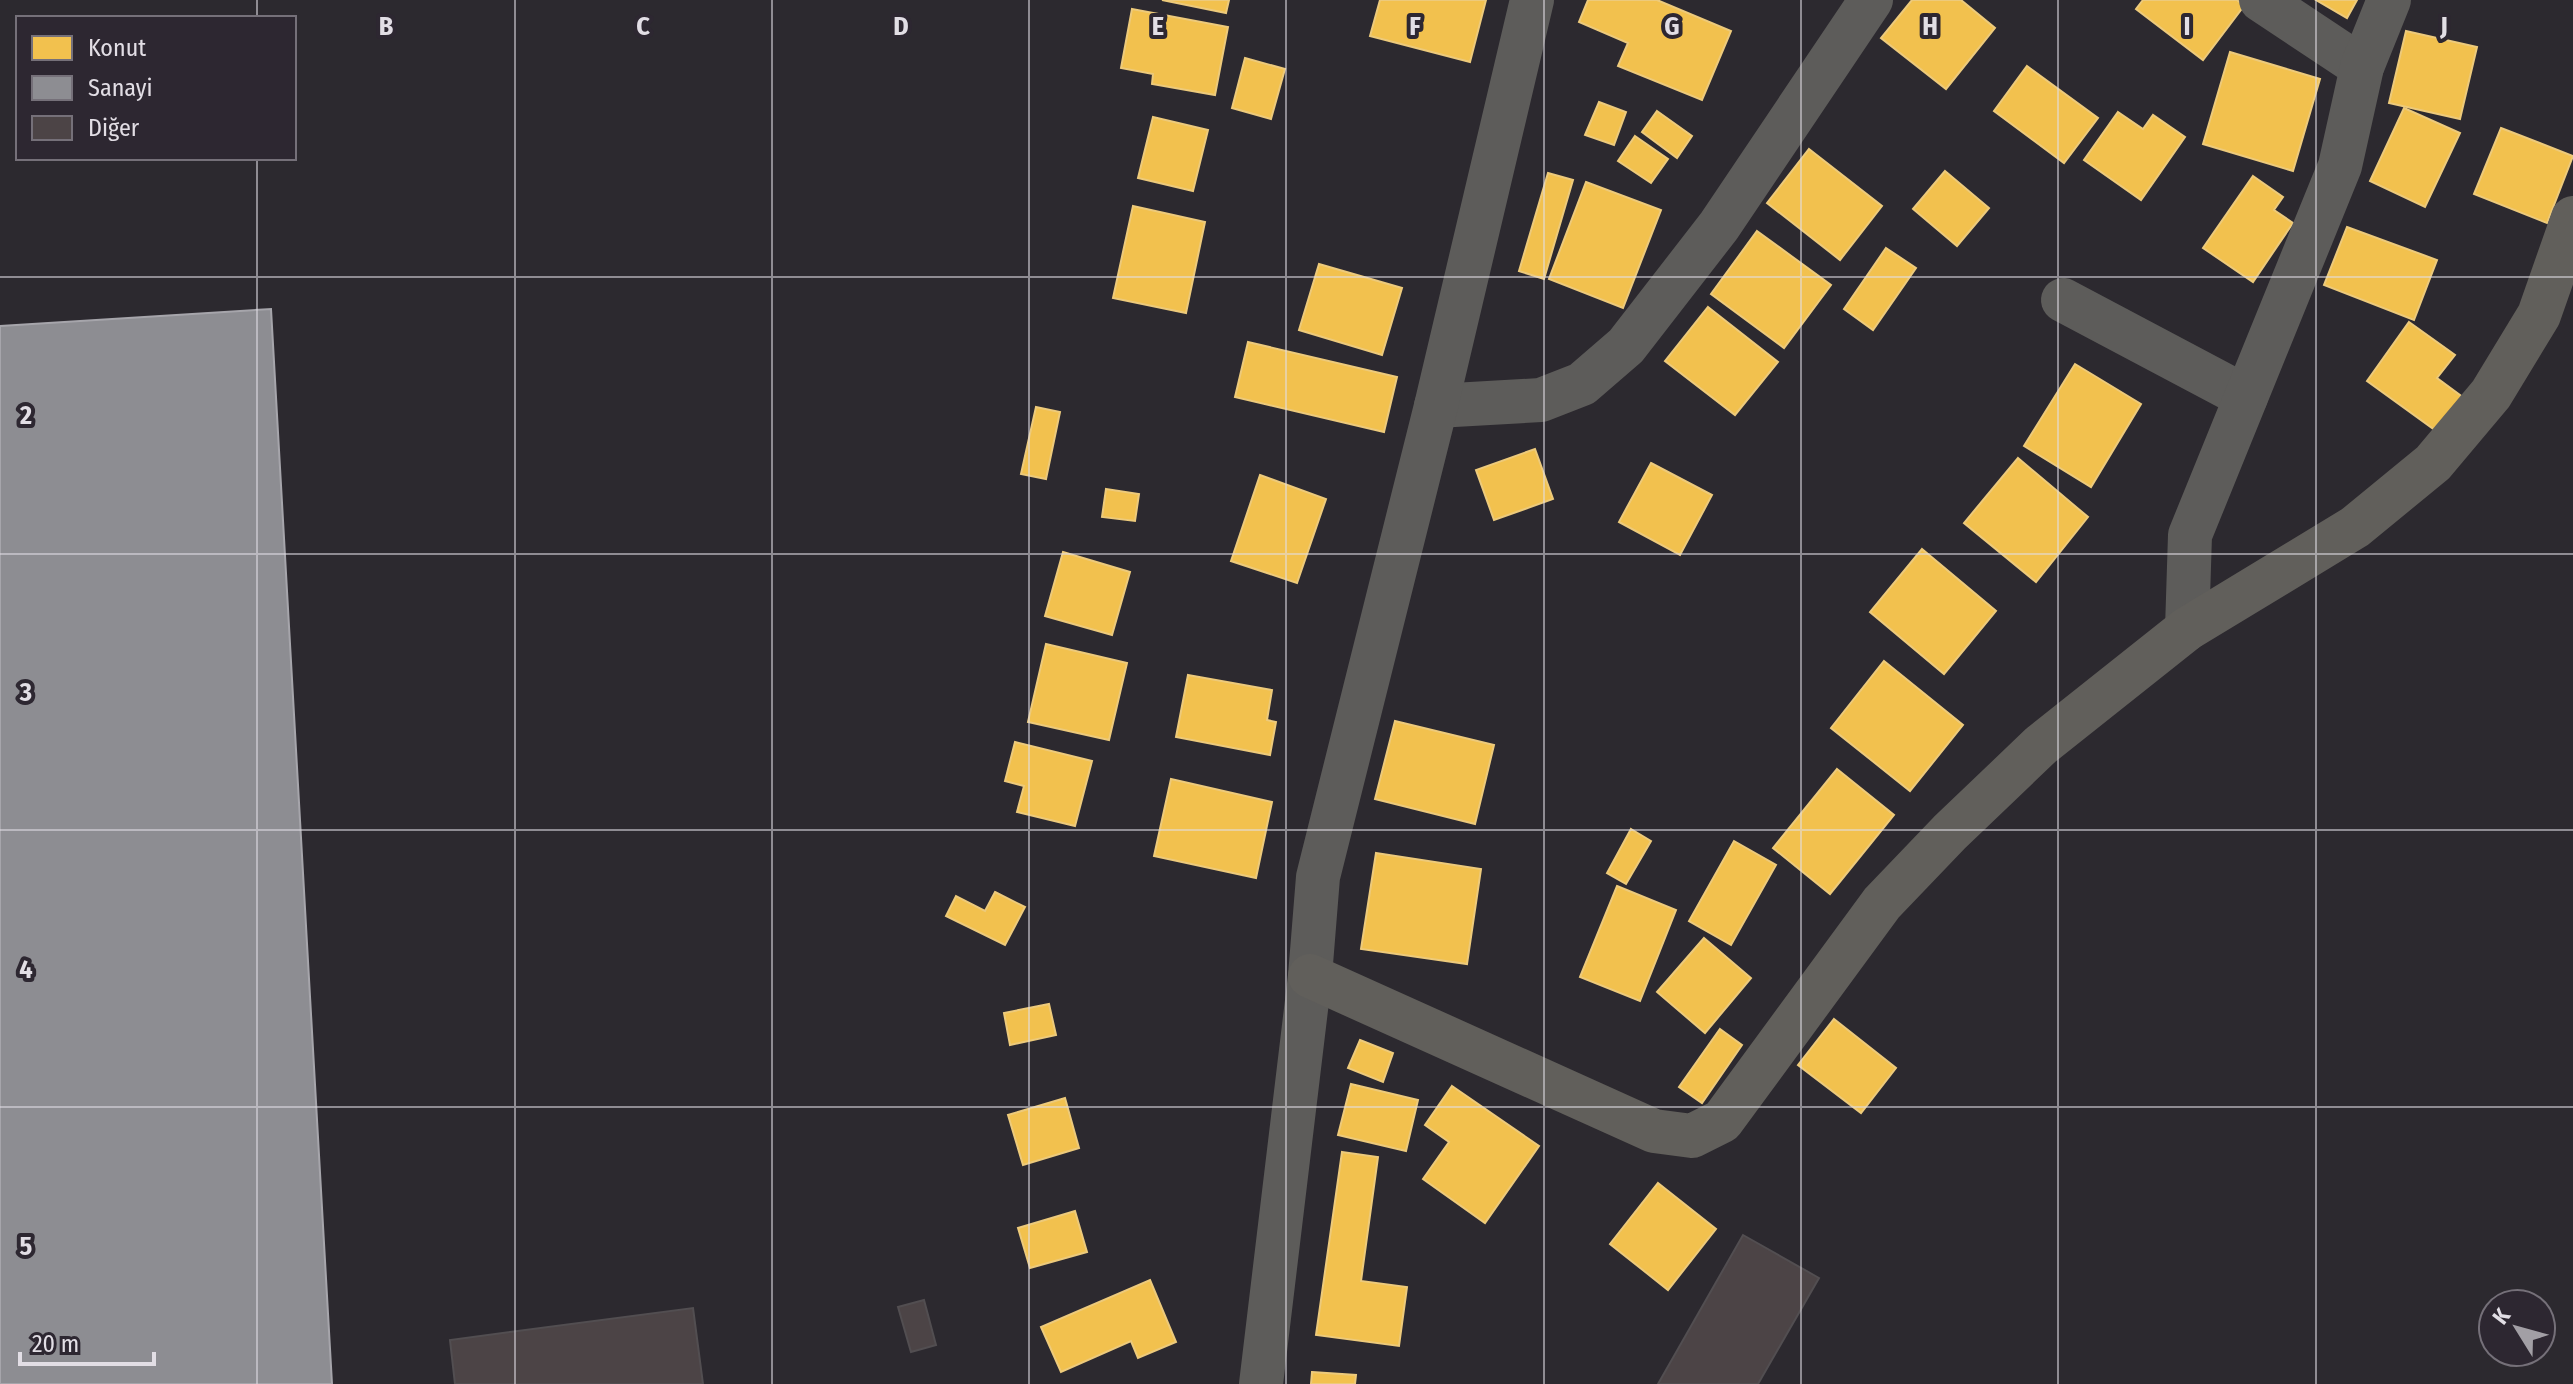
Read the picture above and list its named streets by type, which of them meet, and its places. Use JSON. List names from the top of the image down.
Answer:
{
  "legend": ["Konut", "Sanayi", "Diğer"],
  "scale_bar": "20 m",
  "north": "top left",
  "grid": {
    "columns": [
      "B",
      "C",
      "D",
      "E",
      "F",
      "G",
      "H",
      "I",
      "J"
    ],
    "rows": [
      "2",
      "3",
      "4",
      "5"
    ]
  }
}
